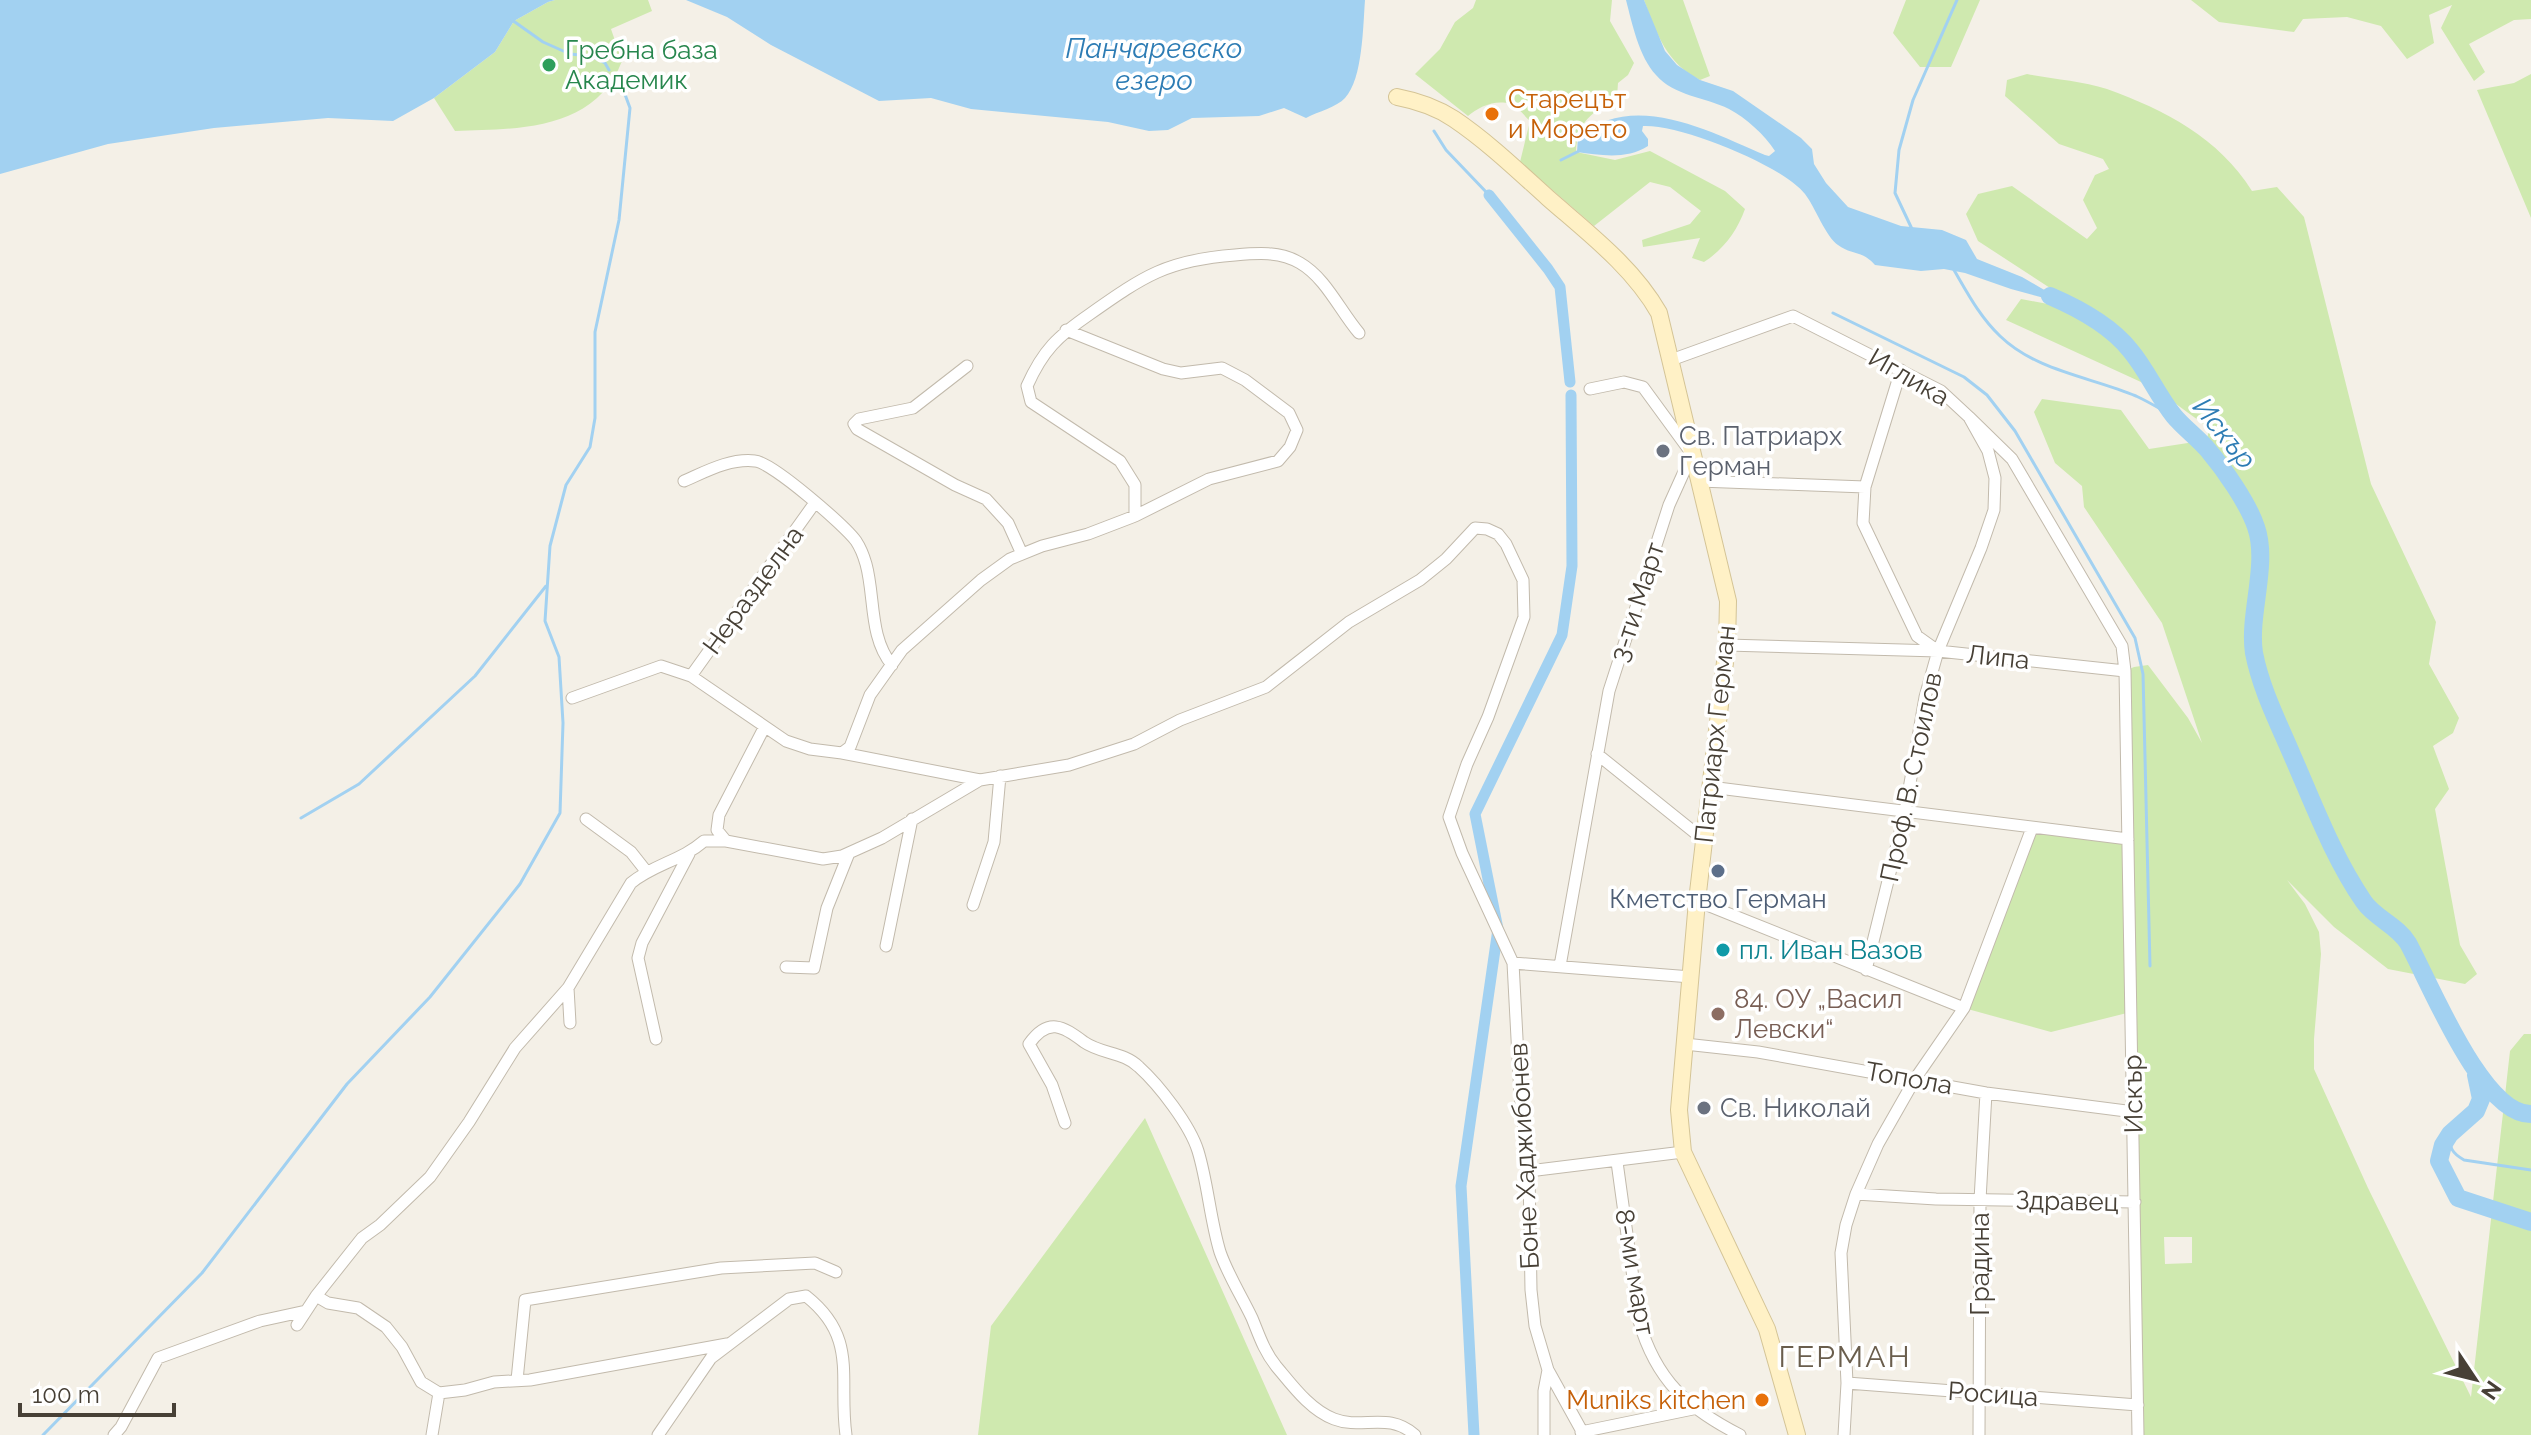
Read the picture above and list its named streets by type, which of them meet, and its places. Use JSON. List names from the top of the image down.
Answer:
{
  "streets": {
    "street": [
      "Иглика",
      "Неразделна",
      "3-ти Март",
      "Липа",
      "Патриарх Герман",
      "Проф. В. Стоилов",
      "Топола",
      "Искър",
      "Боне Хаджибонев",
      "Здравец",
      "Градина",
      "8-ми март",
      "Росица"
    ]
  },
  "crossings": [
    ["Иглика", "Липа"],
    ["Иглика", "Патриарх Герман"],
    ["Иглика", "Проф. В. Стоилов"],
    ["Иглика", "Искър"],
    ["3-ти Март", "Патриарх Герман"],
    ["Липа", "Патриарх Герман"],
    ["Липа", "Проф. В. Стоилов"],
    ["Липа", "Искър"],
    ["Патриарх Герман", "Топола"],
    ["Топола", "Искър"],
    ["Топола", "Градина"],
    ["Искър", "Здравец"],
    ["Искър", "Росица"],
    ["Здравец", "Градина"],
    ["Градина", "Росица"]
  ],
  "districts": ["ГЕРМАН"],
  "water": ["Панчаревско езеро", "Искър"],
  "places": [
    "Гребна база Академик",
    "Старецът и Морето",
    "Св. Патриарх Герман",
    "Кметство Герман",
    "пл. Иван Вазов",
    "84. ОУ „Васил Левски“",
    "Св. Николай",
    "Muniks kitchen"
  ],
  "scale_bar": "100 m",
  "north": "bottom right"
}
